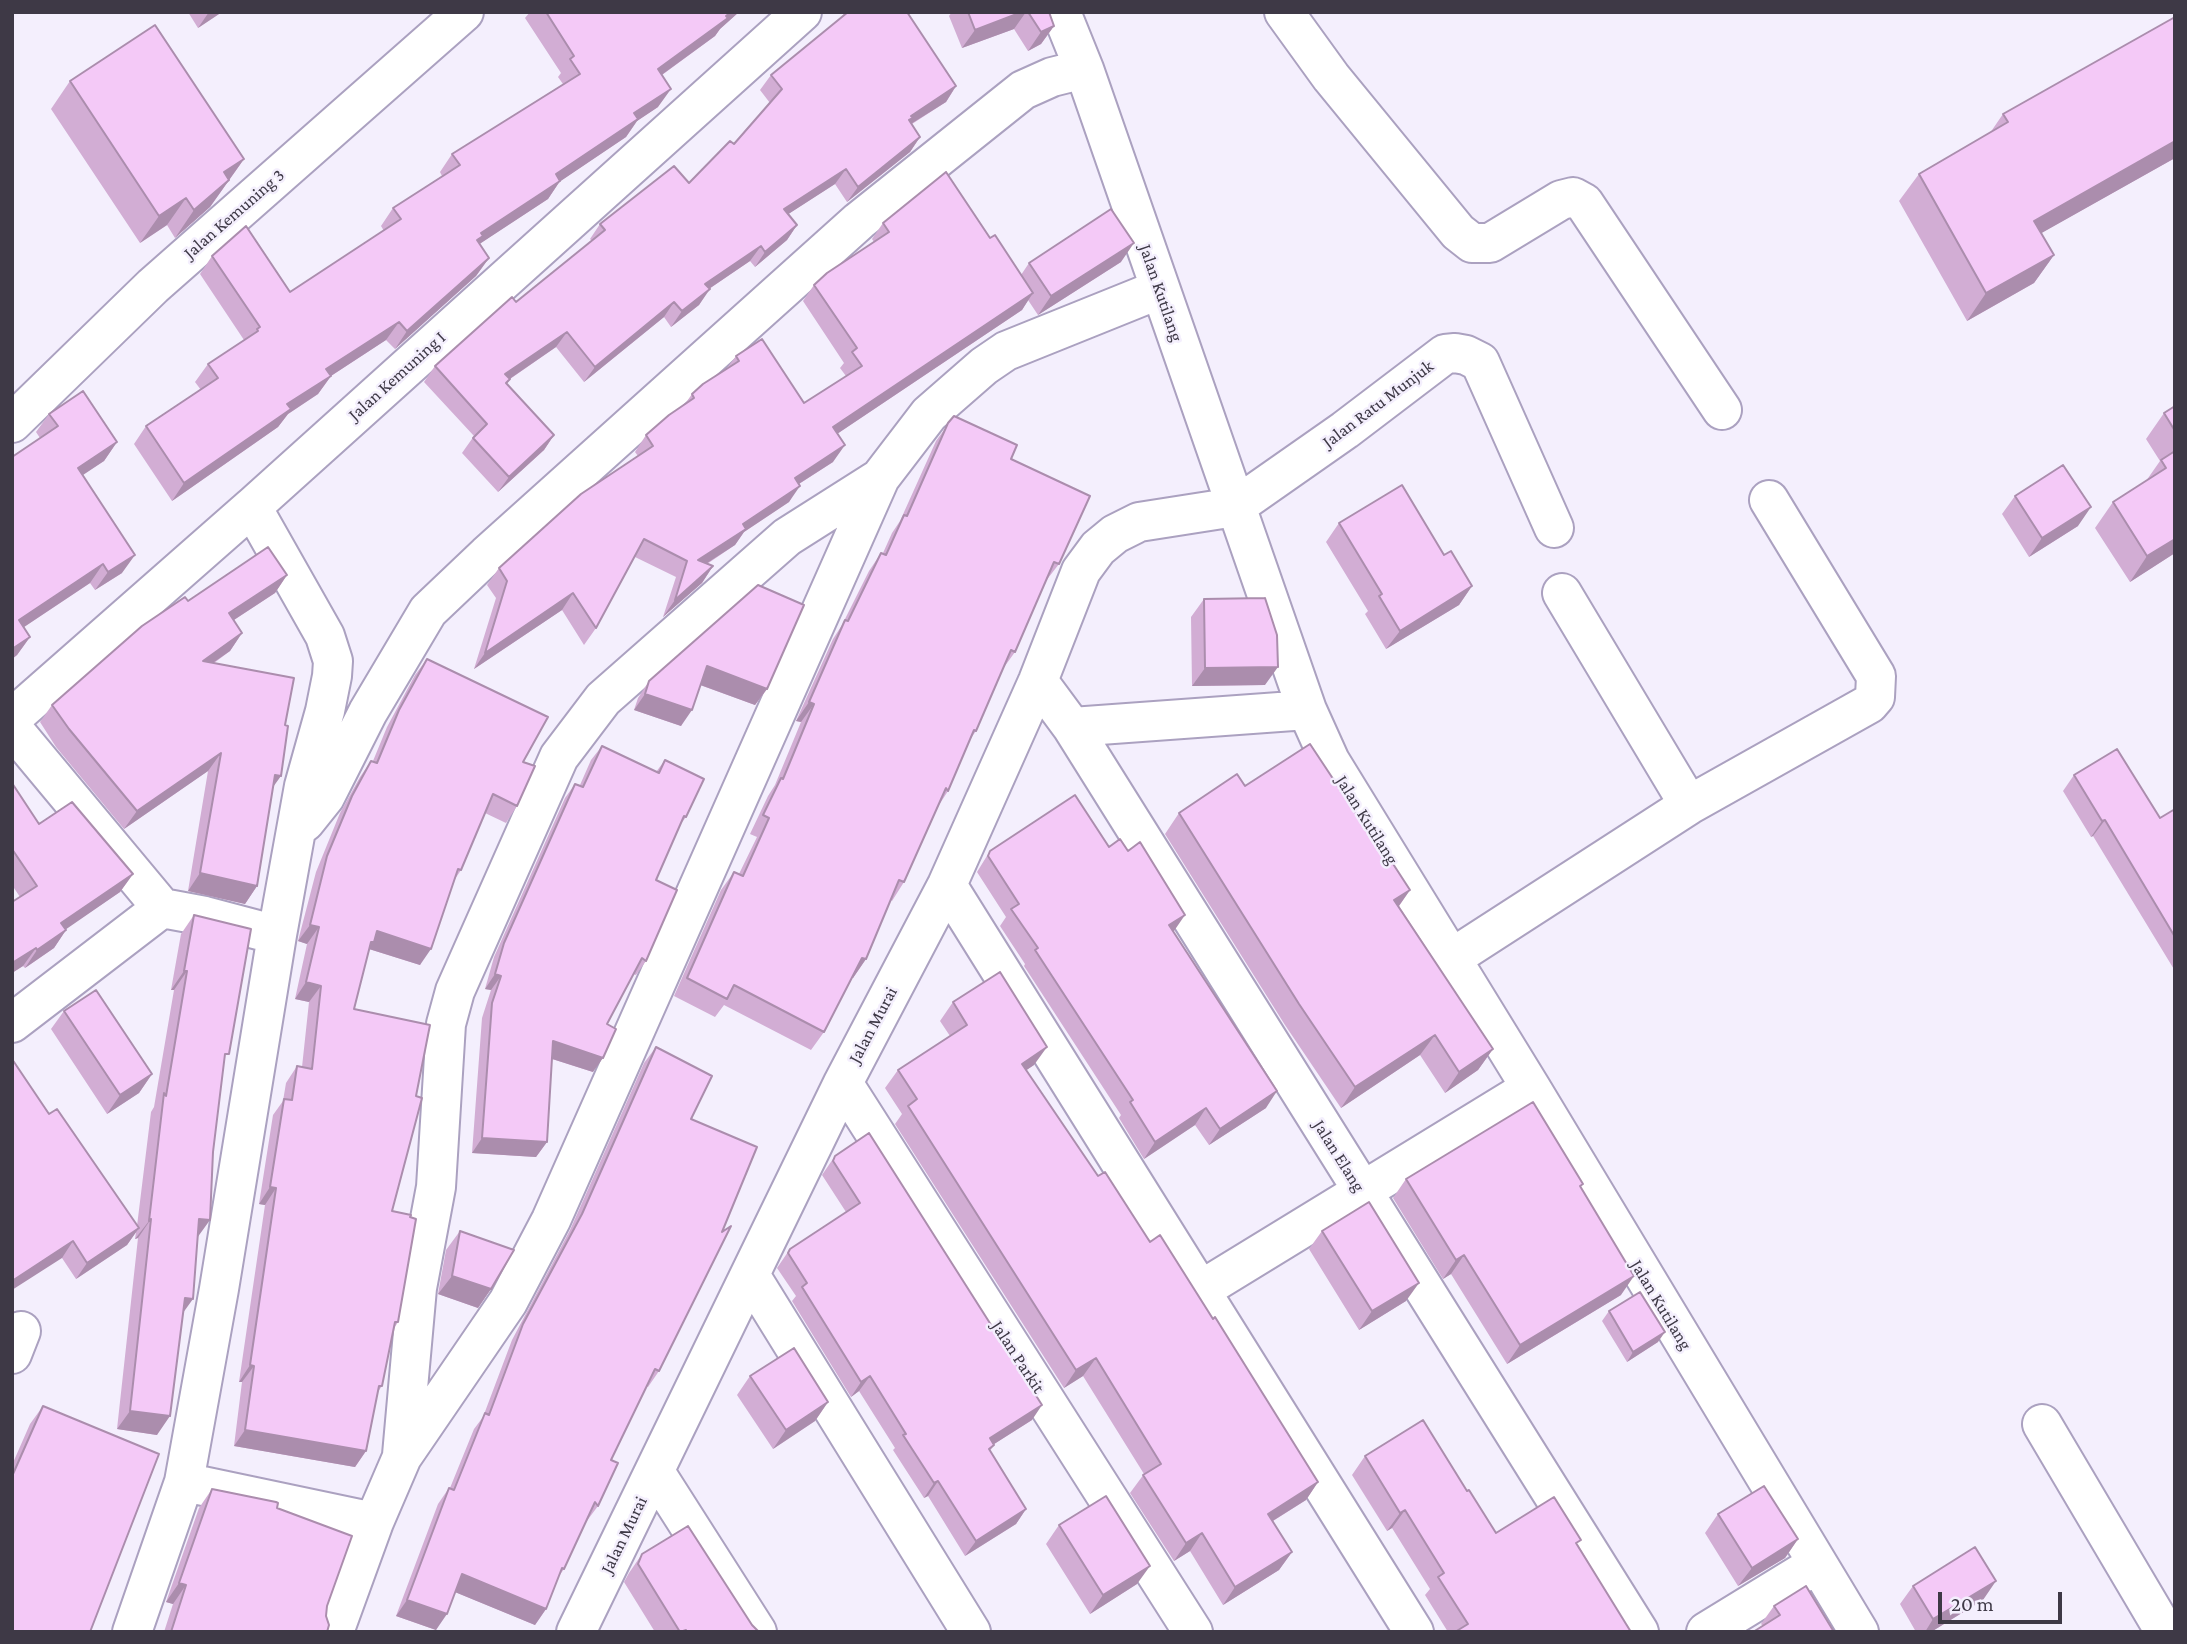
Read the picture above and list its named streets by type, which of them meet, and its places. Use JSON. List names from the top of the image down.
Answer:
{
  "streets": {
    "street": [
      "Jalan Kemuning 3",
      "Jalan Kutilang",
      "Jalan Kemuning I",
      "Jalan Ratu Munjuk",
      "Jalan Murai",
      "Jalan Elang",
      "Jalan Parkit"
    ]
  },
  "crossings": [
    ["Jalan Kutilang", "Jalan Ratu Munjuk"],
    ["Jalan Kutilang", "Jalan Murai"],
    ["Jalan Ratu Munjuk", "Jalan Murai"],
    ["Jalan Murai", "Jalan Elang"],
    ["Jalan Murai", "Jalan Parkit"]
  ],
  "scale_bar": "20 m"
}
